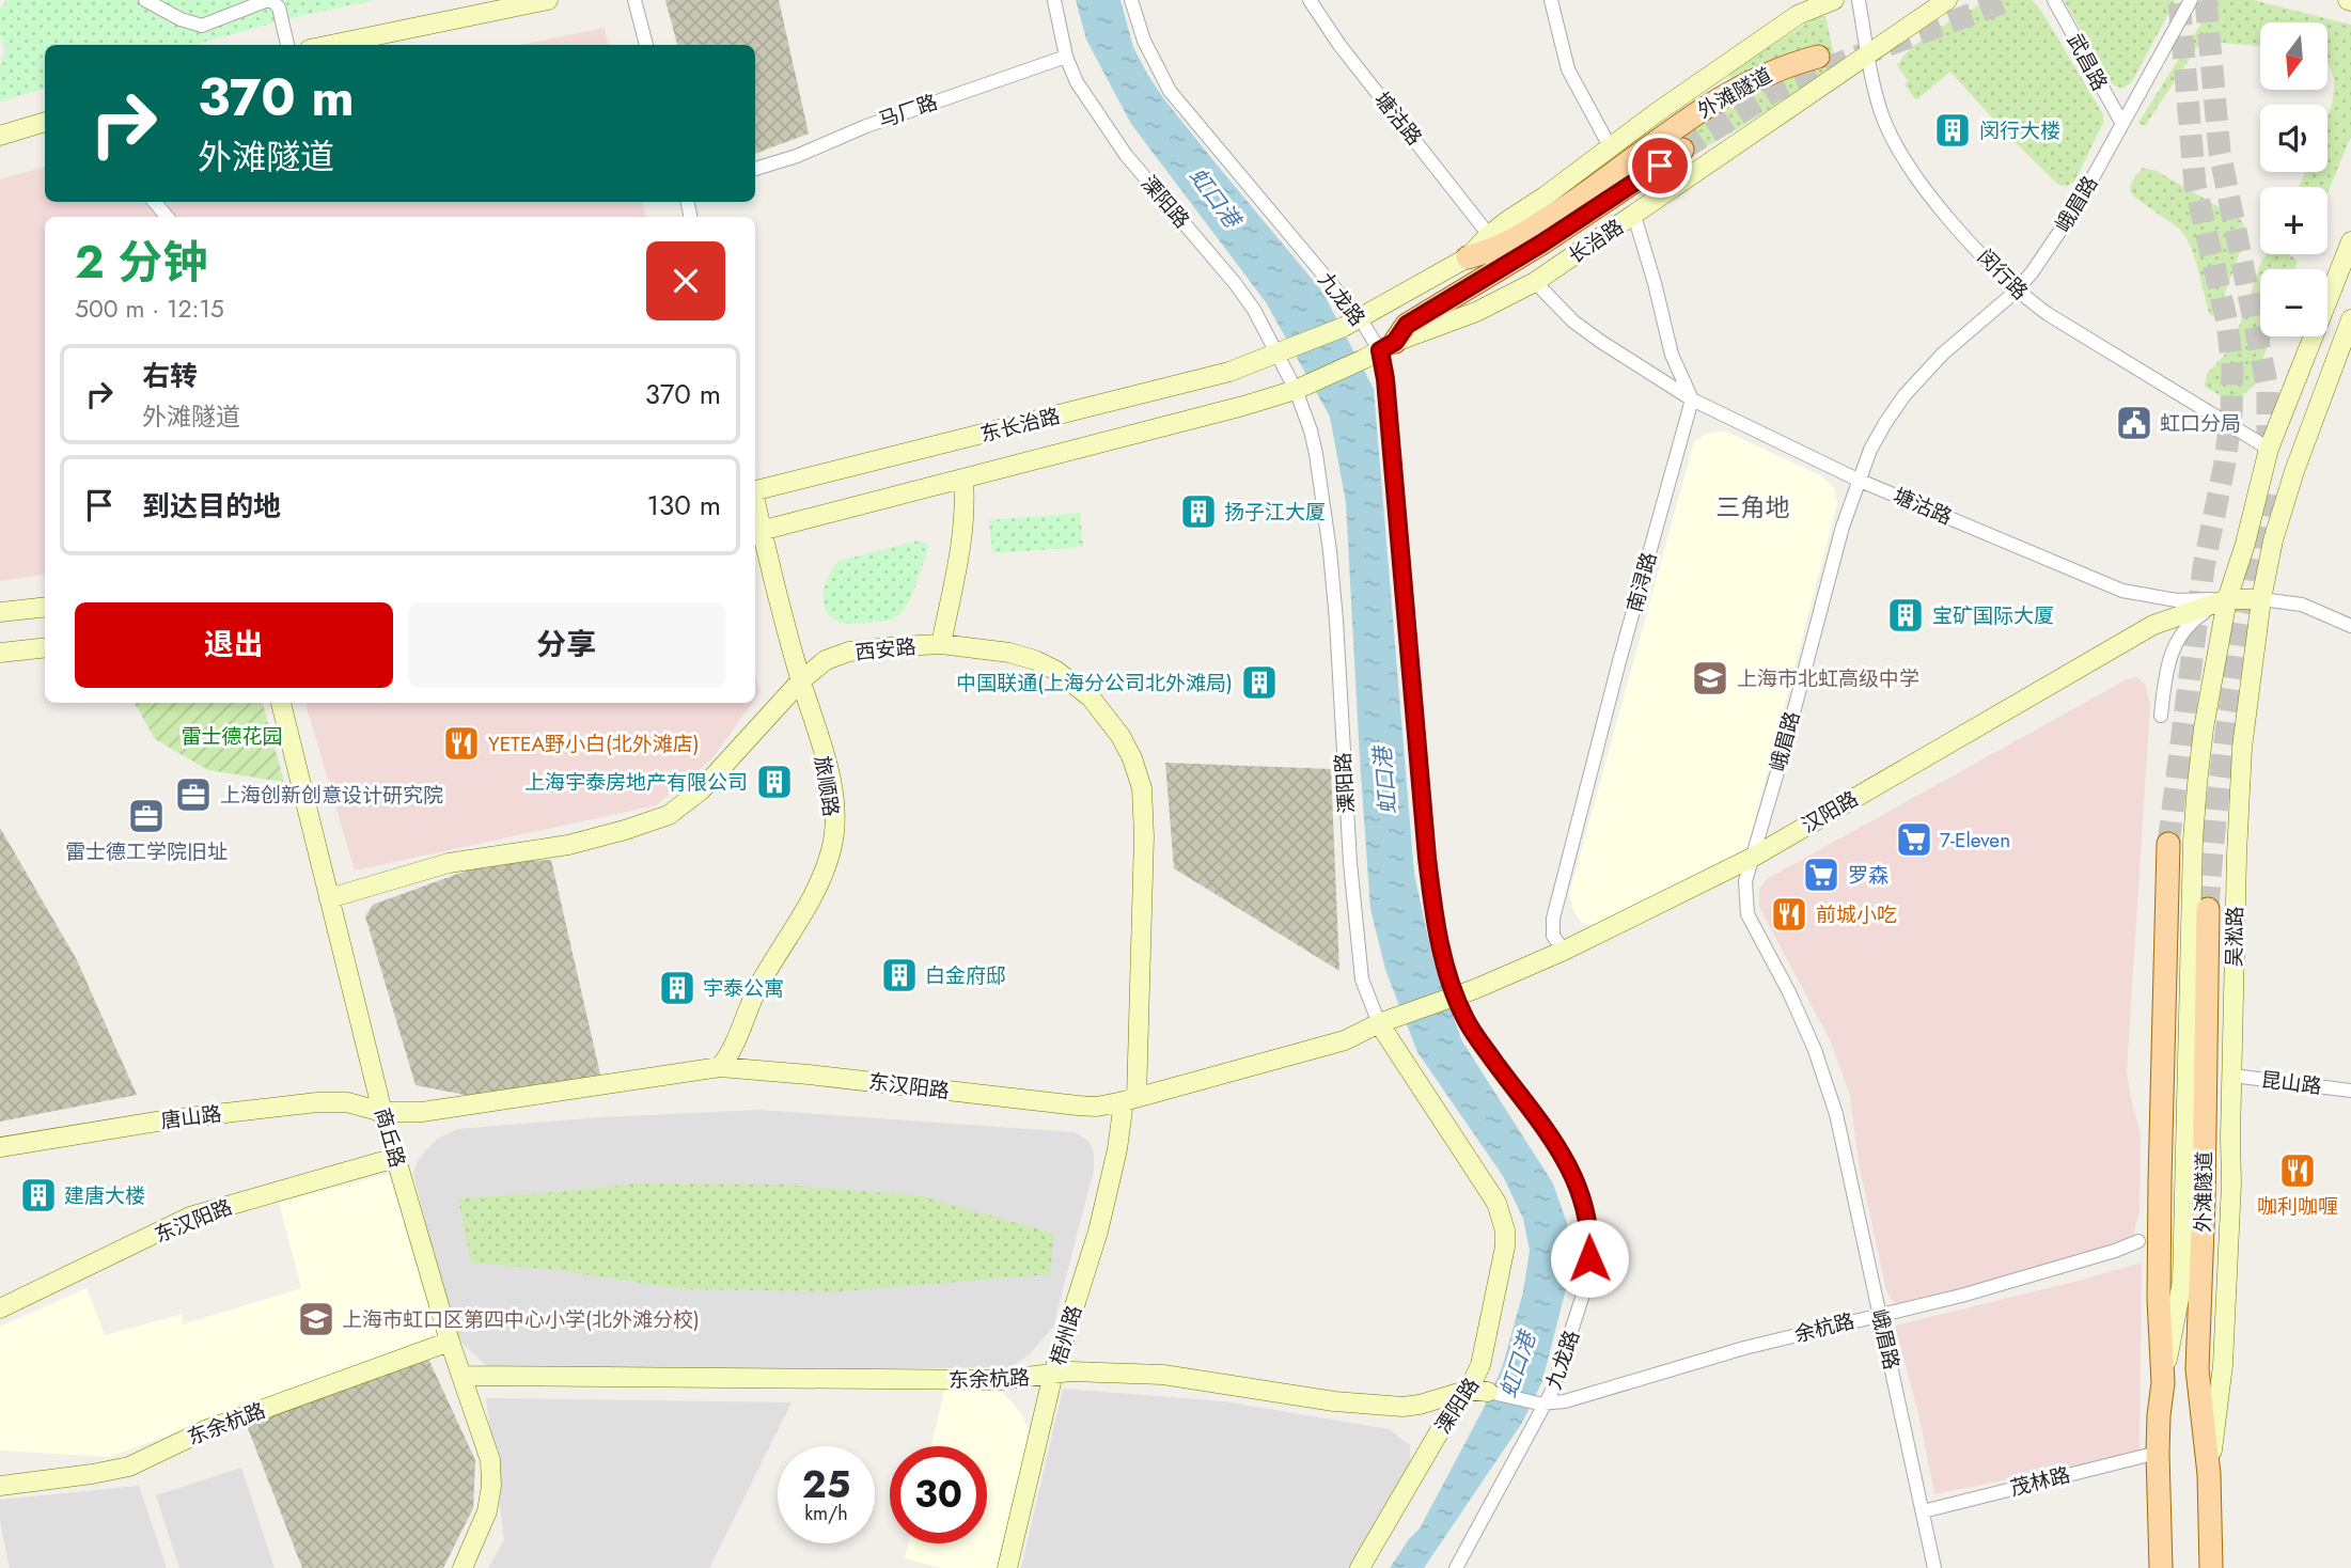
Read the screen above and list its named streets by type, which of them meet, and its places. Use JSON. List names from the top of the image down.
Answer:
{
  "streets": {
    "main road": ["外滩隧道", "吴淞路"],
    "street": [
      "武昌路",
      "马厂路",
      "塘沽路",
      "溧阳路",
      "峨眉路",
      "长治路",
      "闵行路",
      "九龙路",
      "东长治路",
      "南浔路",
      "西安路",
      "旅顺路",
      "汉阳路",
      "昆山路",
      "东汉阳路",
      "唐山路",
      "商丘路",
      "余杭路",
      "梧州路",
      "东余杭路",
      "茂林路"
    ]
  },
  "crossings": [
    ["武昌路", "峨眉路"],
    ["外滩隧道", "吴淞路"],
    ["马厂路", "溧阳路"],
    ["塘沽路", "峨眉路"],
    ["塘沽路", "长治路"],
    ["塘沽路", "南浔路"],
    ["塘沽路", "汉阳路"],
    ["塘沽路", "吴淞路"],
    ["溧阳路", "东长治路"],
    ["溧阳路", "东汉阳路"],
    ["溧阳路", "东余杭路"],
    ["峨眉路", "闵行路"],
    ["峨眉路", "汉阳路"],
    ["峨眉路", "余杭路"],
    ["峨眉路", "茂林路"],
    ["长治路", "闵行路"],
    ["长治路", "九龙路"],
    ["长治路", "东长治路"],
    ["九龙路", "汉阳路"],
    ["九龙路", "余杭路"],
    ["东长治路", "旅顺路"],
    ["南浔路", "汉阳路"],
    ["西安路", "旅顺路"],
    ["西安路", "东汉阳路"],
    ["西安路", "商丘路"],
    ["西安路", "梧州路"],
    ["旅顺路", "东汉阳路"],
    ["汉阳路", "东汉阳路"],
    ["吴淞路", "昆山路"],
    ["东汉阳路", "唐山路"],
    ["东汉阳路", "商丘路"],
    ["东汉阳路", "梧州路"],
    ["唐山路", "商丘路"],
    ["商丘路", "东余杭路"],
    ["余杭路", "东余杭路"],
    ["梧州路", "东余杭路"]
  ],
  "districts": ["三角地"],
  "water": ["虹口港"],
  "parks": ["雷士德花园"],
  "places": {
    "building": [
      "闵行大楼",
      "扬子江大厦",
      "宝矿国际大厦",
      "中国联通(上海分公司北外滩局)",
      "上海宇泰房地产有限公司",
      "白金府邸",
      "宇泰公寓",
      "建唐大楼"
    ],
    "public building": ["虹口分局"],
    "school or university": ["上海市北虹高级中学", "上海市虹口区第四中心小学(北外滩分校)"],
    "restaurant": ["YETEA野小白(北外滩店)", "前城小吃", "咖利咖喱"],
    "office": ["上海创新创意设计研究院", "雷士德工学院旧址"],
    "supermarket": ["7-Eleven", "罗森"]
  },
  "north": "bottom",
  "page": {
    "map_buttons": ["+", "−"],
    "turn": ["370 m", "外滩隧道"],
    "heading": ["2 分钟", "500 m · 12:15"],
    "list": [
      {
        "name": "右转",
        "note": "外滩隧道",
        "value": "370 m"
      },
      {
        "name": "到达目的地",
        "value": "130 m"
      }
    ],
    "buttons": ["退出", "分享"],
    "speed": "25 km/h",
    "limit": "30"
  }
}
